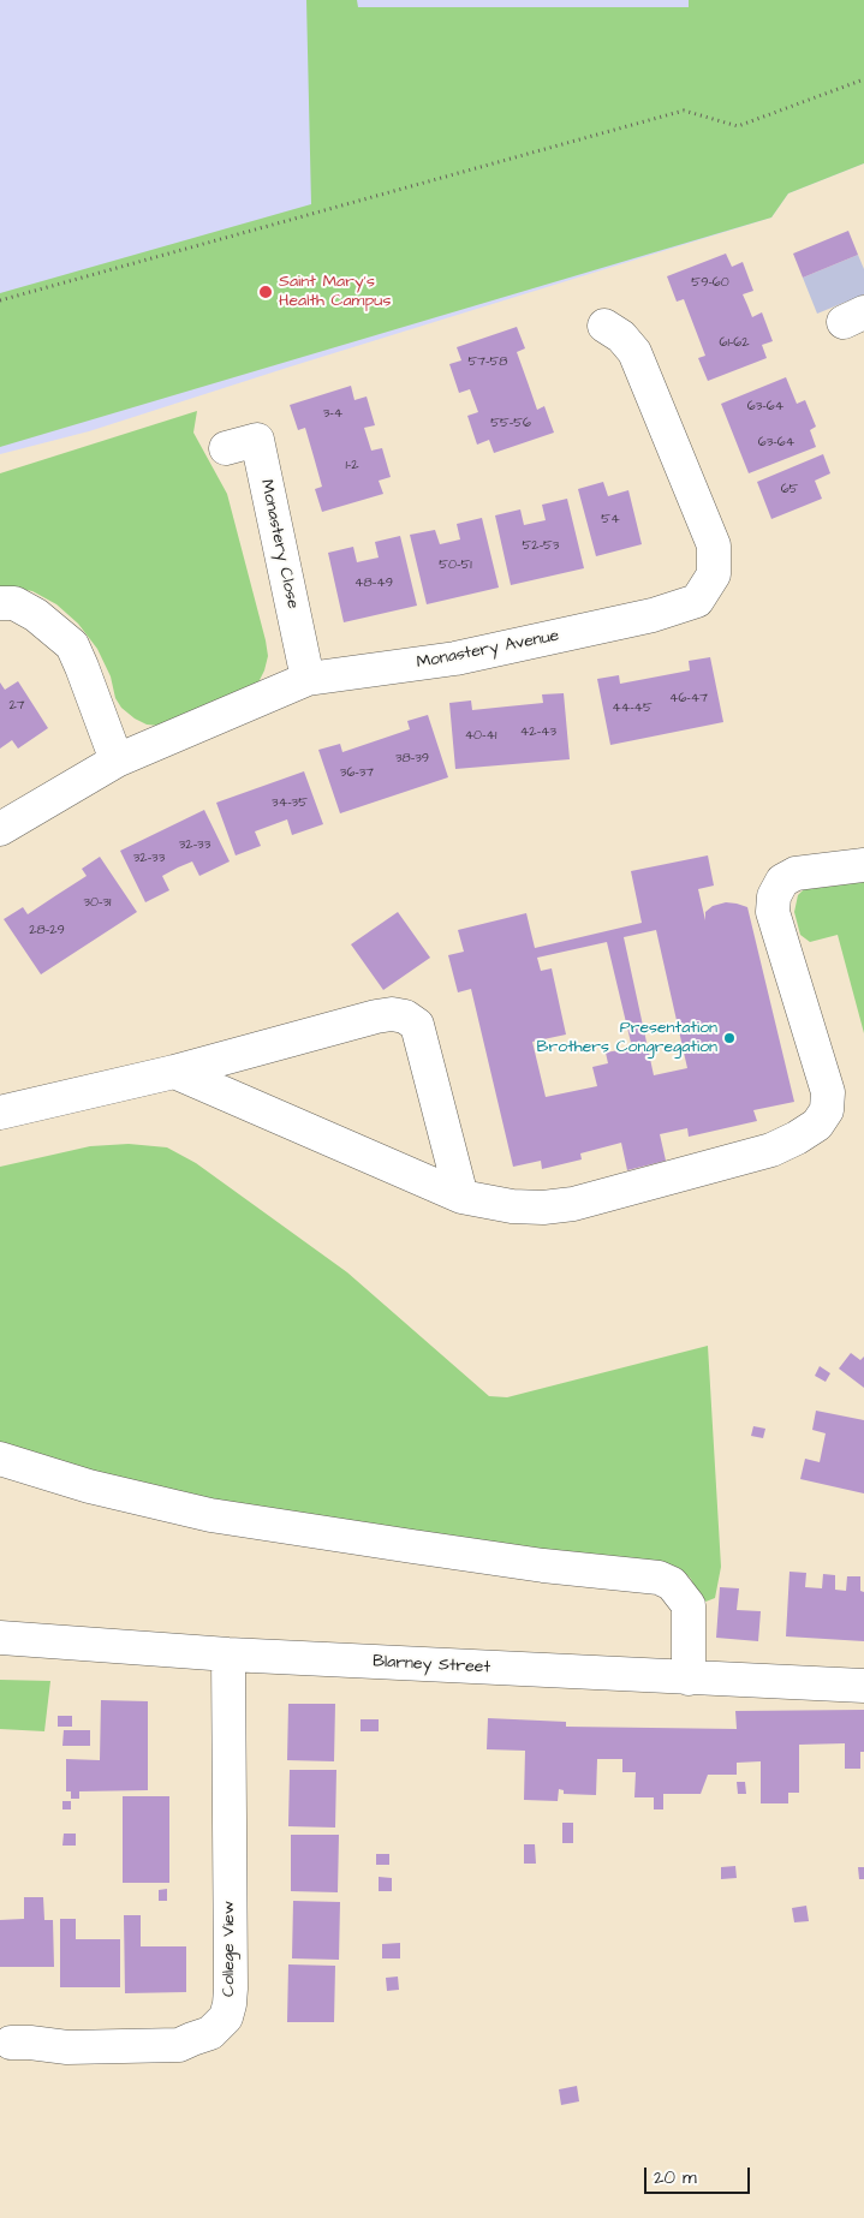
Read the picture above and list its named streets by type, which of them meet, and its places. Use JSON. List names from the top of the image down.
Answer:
{
  "streets": {
    "street": [
      "Monastery Close",
      "Monastery Avenue",
      "Blarney Street",
      "College View"
    ]
  },
  "crossings": [
    ["Monastery Close", "Monastery Avenue"],
    ["Blarney Street", "College View"]
  ],
  "places": ["Saint Mary's Health Campus", "Presentation Brothers Congregation"],
  "house_numbers": [
    "59-60",
    "61-62",
    "57-58",
    "63-64",
    "3-4",
    "55-56",
    "63-64",
    "1-2",
    "65",
    "54",
    "52-53",
    "50-51",
    "48-49",
    "46-47",
    "27",
    "44-45",
    "42-43",
    "40-41",
    "38-39",
    "36-37",
    "34-35",
    "32-33",
    "32-33",
    "30-31",
    "28-29"
  ],
  "scale_bar": "20 m"
}
